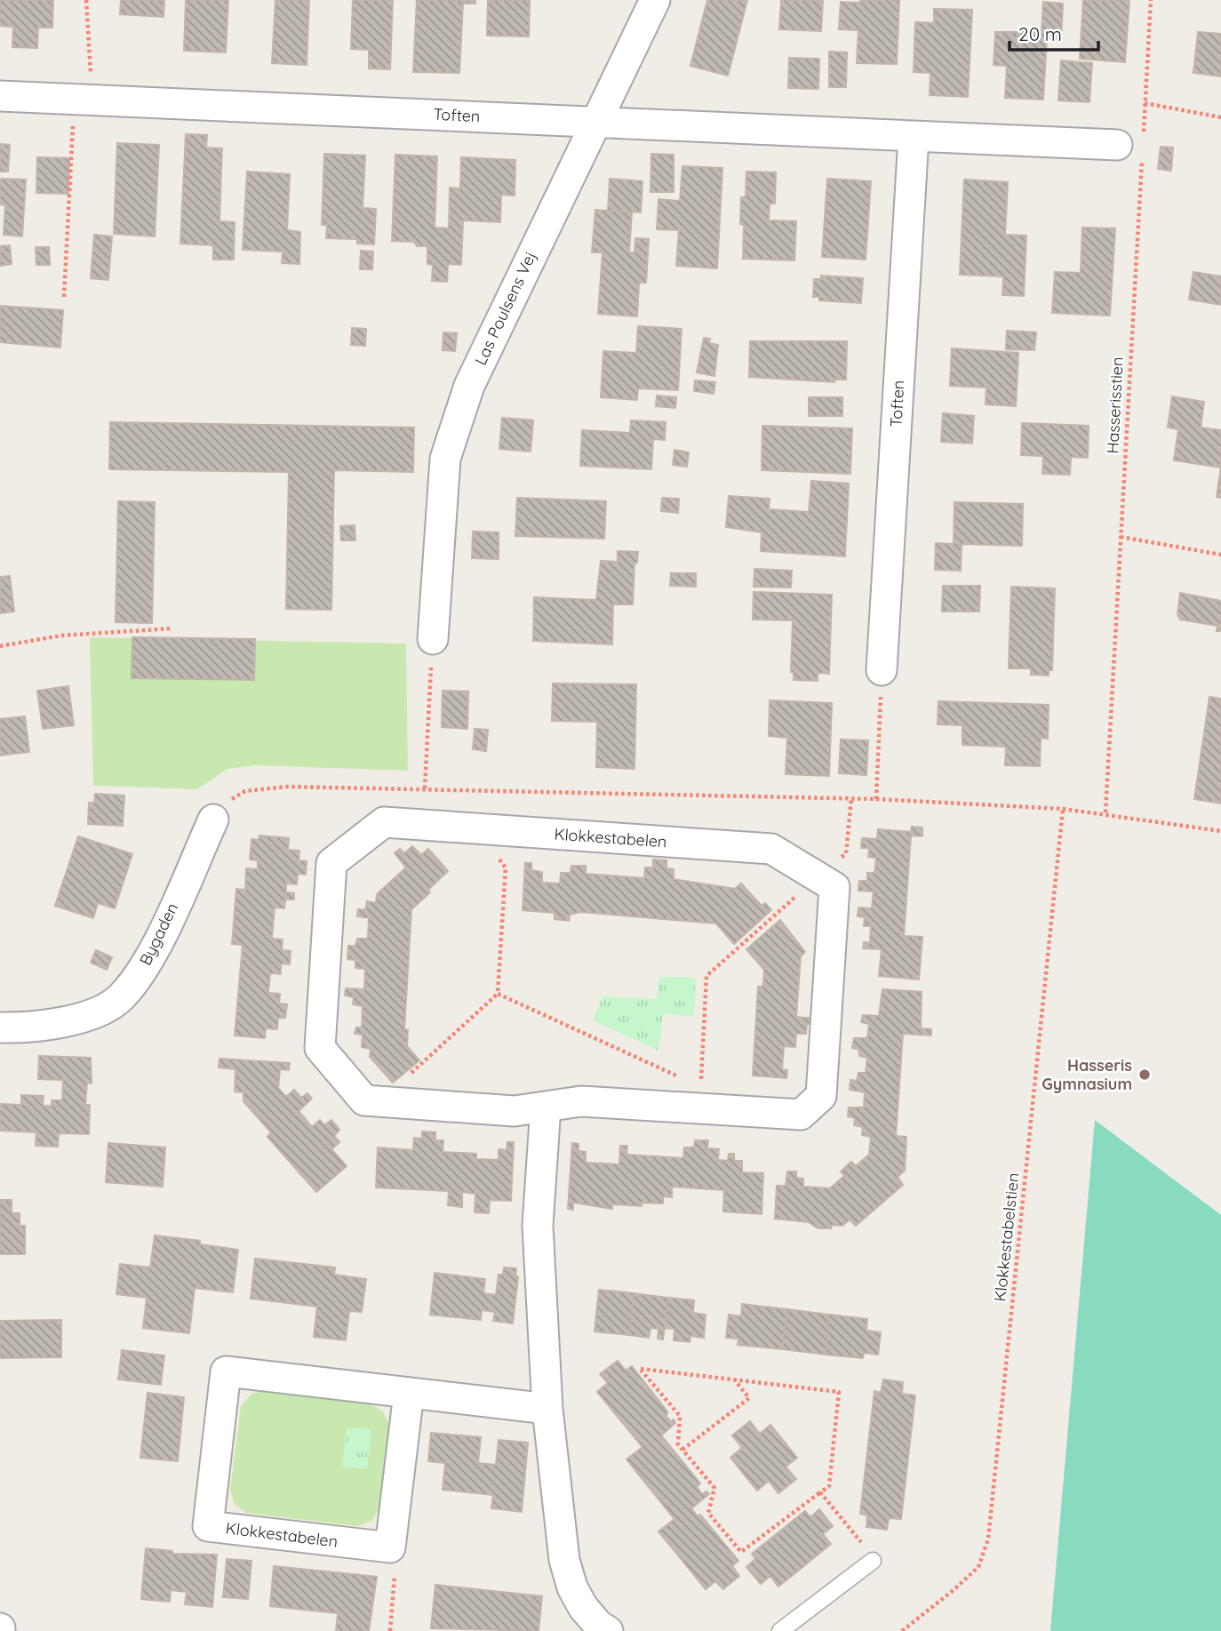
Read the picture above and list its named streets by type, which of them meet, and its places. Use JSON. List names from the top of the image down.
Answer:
{
  "streets": {
    "street": [
      "Toften",
      "Las Poulsens Vej",
      "Klokkestabelen",
      "Bygaden"
    ],
    "path": ["Hasserisstien", "Klokkestabelstien"]
  },
  "crossings": [
    ["Toften", "Las Poulsens Vej"],
    ["Toften", "Hasserisstien"]
  ],
  "places": ["Hasseris Gymnasium"],
  "scale_bar": "20 m"
}
